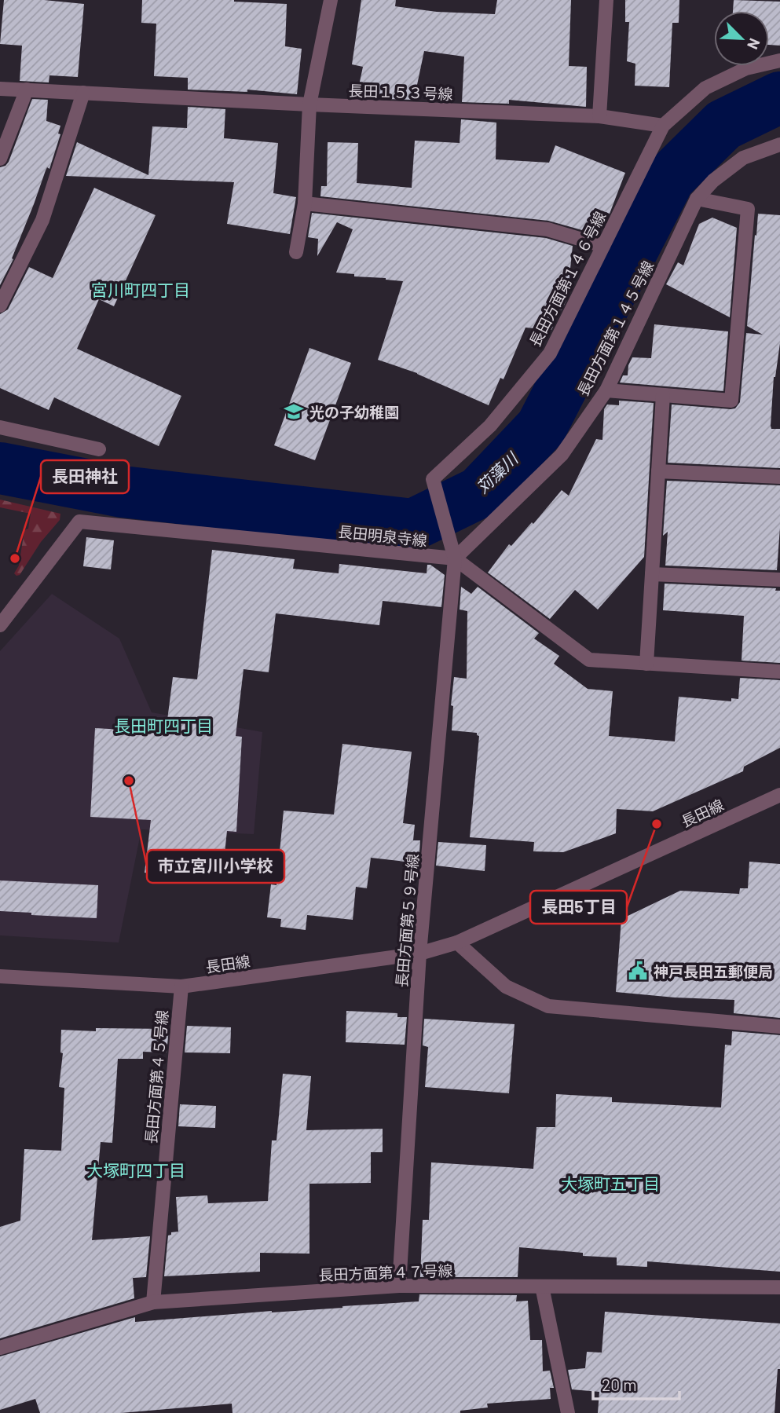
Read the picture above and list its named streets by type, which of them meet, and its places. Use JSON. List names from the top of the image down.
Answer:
{
  "streets": {
    "street": [
      "長田１５３号線",
      "長田方面第１４６号線",
      "長田方面第１４５号線",
      "長田明泉寺線",
      "長田線",
      "長田方面第５９号線",
      "長田方面第４５号線",
      "長田方面第４７号線"
    ]
  },
  "crossings": [
    ["長田１５３号線", "長田方面第１４６号線"],
    ["長田方面第１４６号線", "長田方面第１４５号線"],
    ["長田方面第１４６号線", "長田明泉寺線"],
    ["長田方面第１４６号線", "長田方面第５９号線"],
    ["長田方面第１４５号線", "長田明泉寺線"],
    ["長田方面第１４５号線", "長田方面第５９号線"],
    ["長田明泉寺線", "長田方面第５９号線"],
    ["長田線", "長田方面第５９号線"],
    ["長田線", "長田方面第４５号線"],
    ["長田方面第５９号線", "長田方面第４７号線"],
    ["長田方面第４５号線", "長田方面第４７号線"]
  ],
  "districts": [
    "宮川町四丁目",
    "長田町四丁目",
    "大塚町四丁目",
    "大塚町五丁目"
  ],
  "water": ["苅藻川"],
  "places": {
    "school or university": ["光の子幼稚園"],
    "other": ["長田神社", "市立宮川小学校", "長田5丁目"],
    "public building": ["神戸長田五郵便局"]
  },
  "scale_bar": "20 m",
  "north": "bottom right"
}
